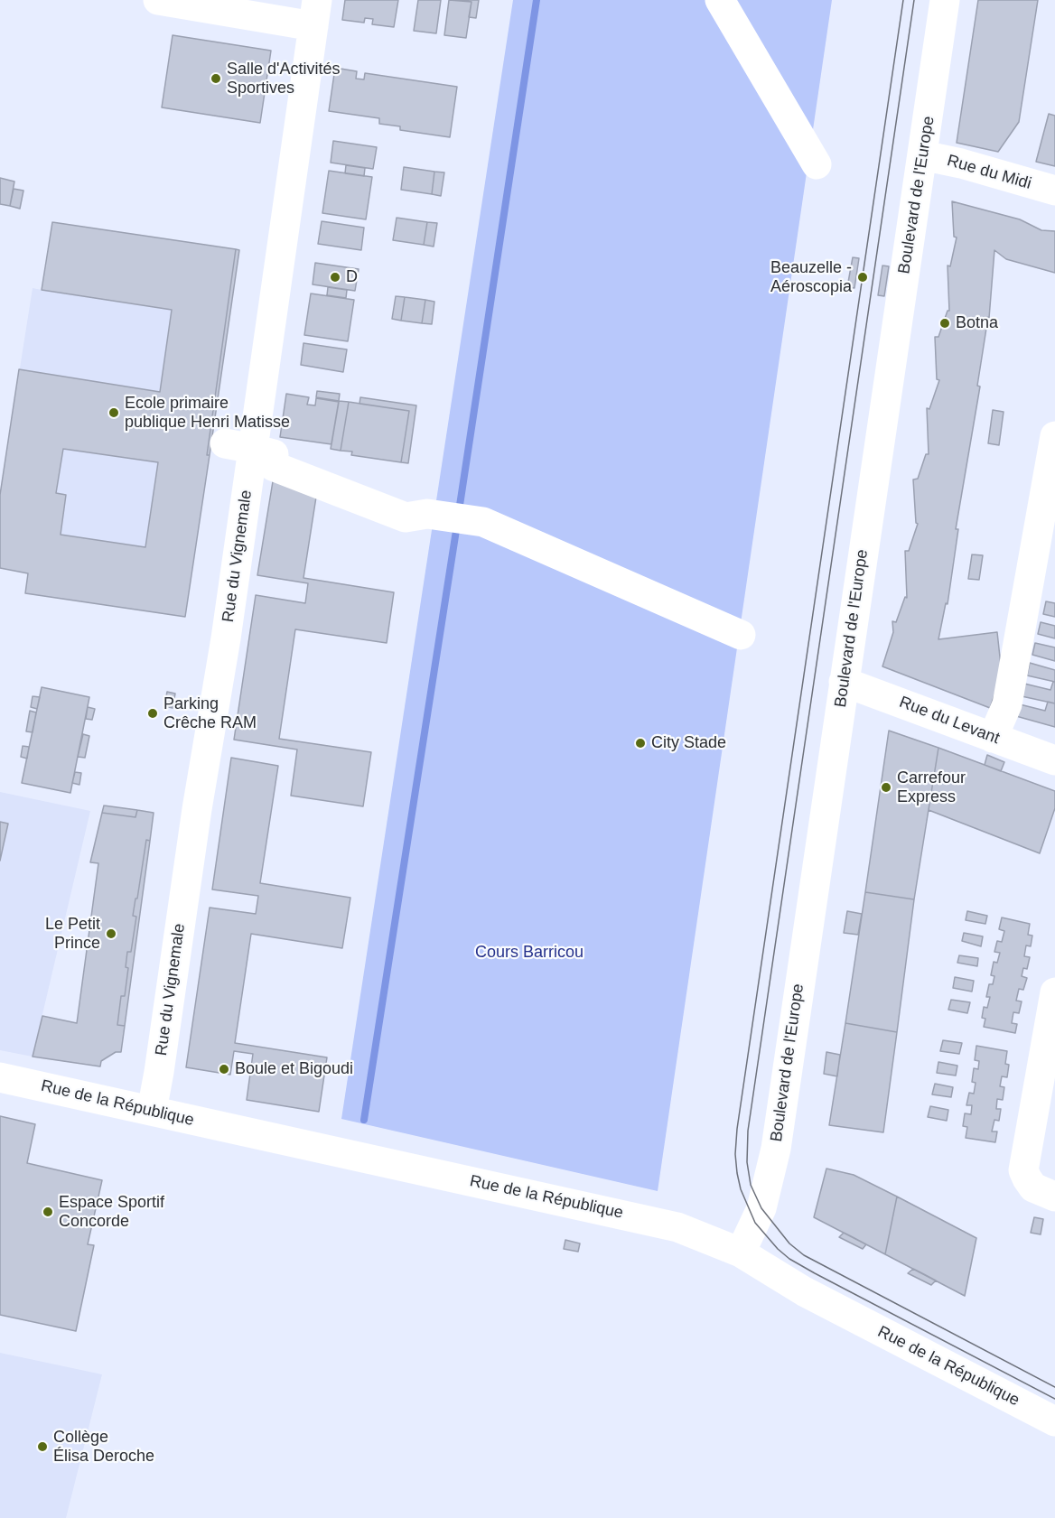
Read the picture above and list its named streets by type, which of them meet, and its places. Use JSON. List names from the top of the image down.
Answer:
{
  "streets": {
    "street": [
      "Rue du Midi",
      "Boulevard de l'Europe",
      "Rue du Vignemale",
      "Rue du Levant",
      "Rue de la République"
    ]
  },
  "crossings": [
    ["Rue du Midi", "Boulevard de l'Europe"],
    ["Boulevard de l'Europe", "Rue du Levant"],
    ["Boulevard de l'Europe", "Rue de la République"],
    ["Rue du Vignemale", "Rue de la République"]
  ],
  "parks": ["Cours Barricou"],
  "places": [
    "Salle d'Activités Sportives",
    "D",
    "Beauzelle - Aéroscopia",
    "Botna",
    "Ecole primaire publique Henri Matisse",
    "Parking Crêche RAM",
    "City Stade",
    "Carrefour Express",
    "Le Petit Prince",
    "Boule et Bigoudi",
    "Espace Sportif Concorde",
    "Collège Élisa Deroche"
  ]
}
